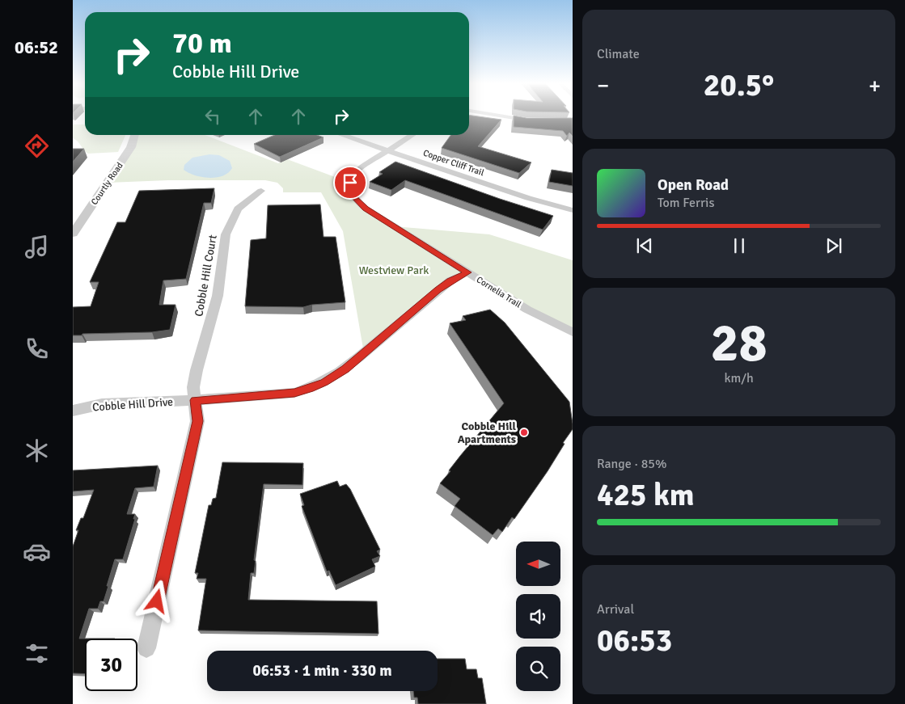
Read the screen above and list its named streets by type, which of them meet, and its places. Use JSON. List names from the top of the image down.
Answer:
{
  "streets": {
    "street": [
      "Copper Cliff Trail",
      "Courtly Road",
      "Cobble Hill Court",
      "Cornelia Trail",
      "Cobble Hill Drive"
    ]
  },
  "crossings": [
    ["Copper Cliff Trail", "Cornelia Trail"],
    ["Cobble Hill Court", "Cobble Hill Drive"],
    ["Cornelia Trail", "Cobble Hill Drive"]
  ],
  "parks": ["Westview Park"],
  "places": ["Cobble Hill Apartments"],
  "north": "left",
  "page": {
    "tabs": "06:52",
    "tile": [
      "Climate",
      ["28", "km/h"],
      ["Range · 85%", "425 km"],
      ["Arrival", "06:53"]
    ],
    "turn": ["70 m", "Cobble Hill Drive"],
    "heat": ["−", "20.5°", "+"],
    "song": ["Open Road", "Tom Ferris"],
    "limit": "30",
    "trip": "06:53 · 1 min · 330 m"
  }
}
